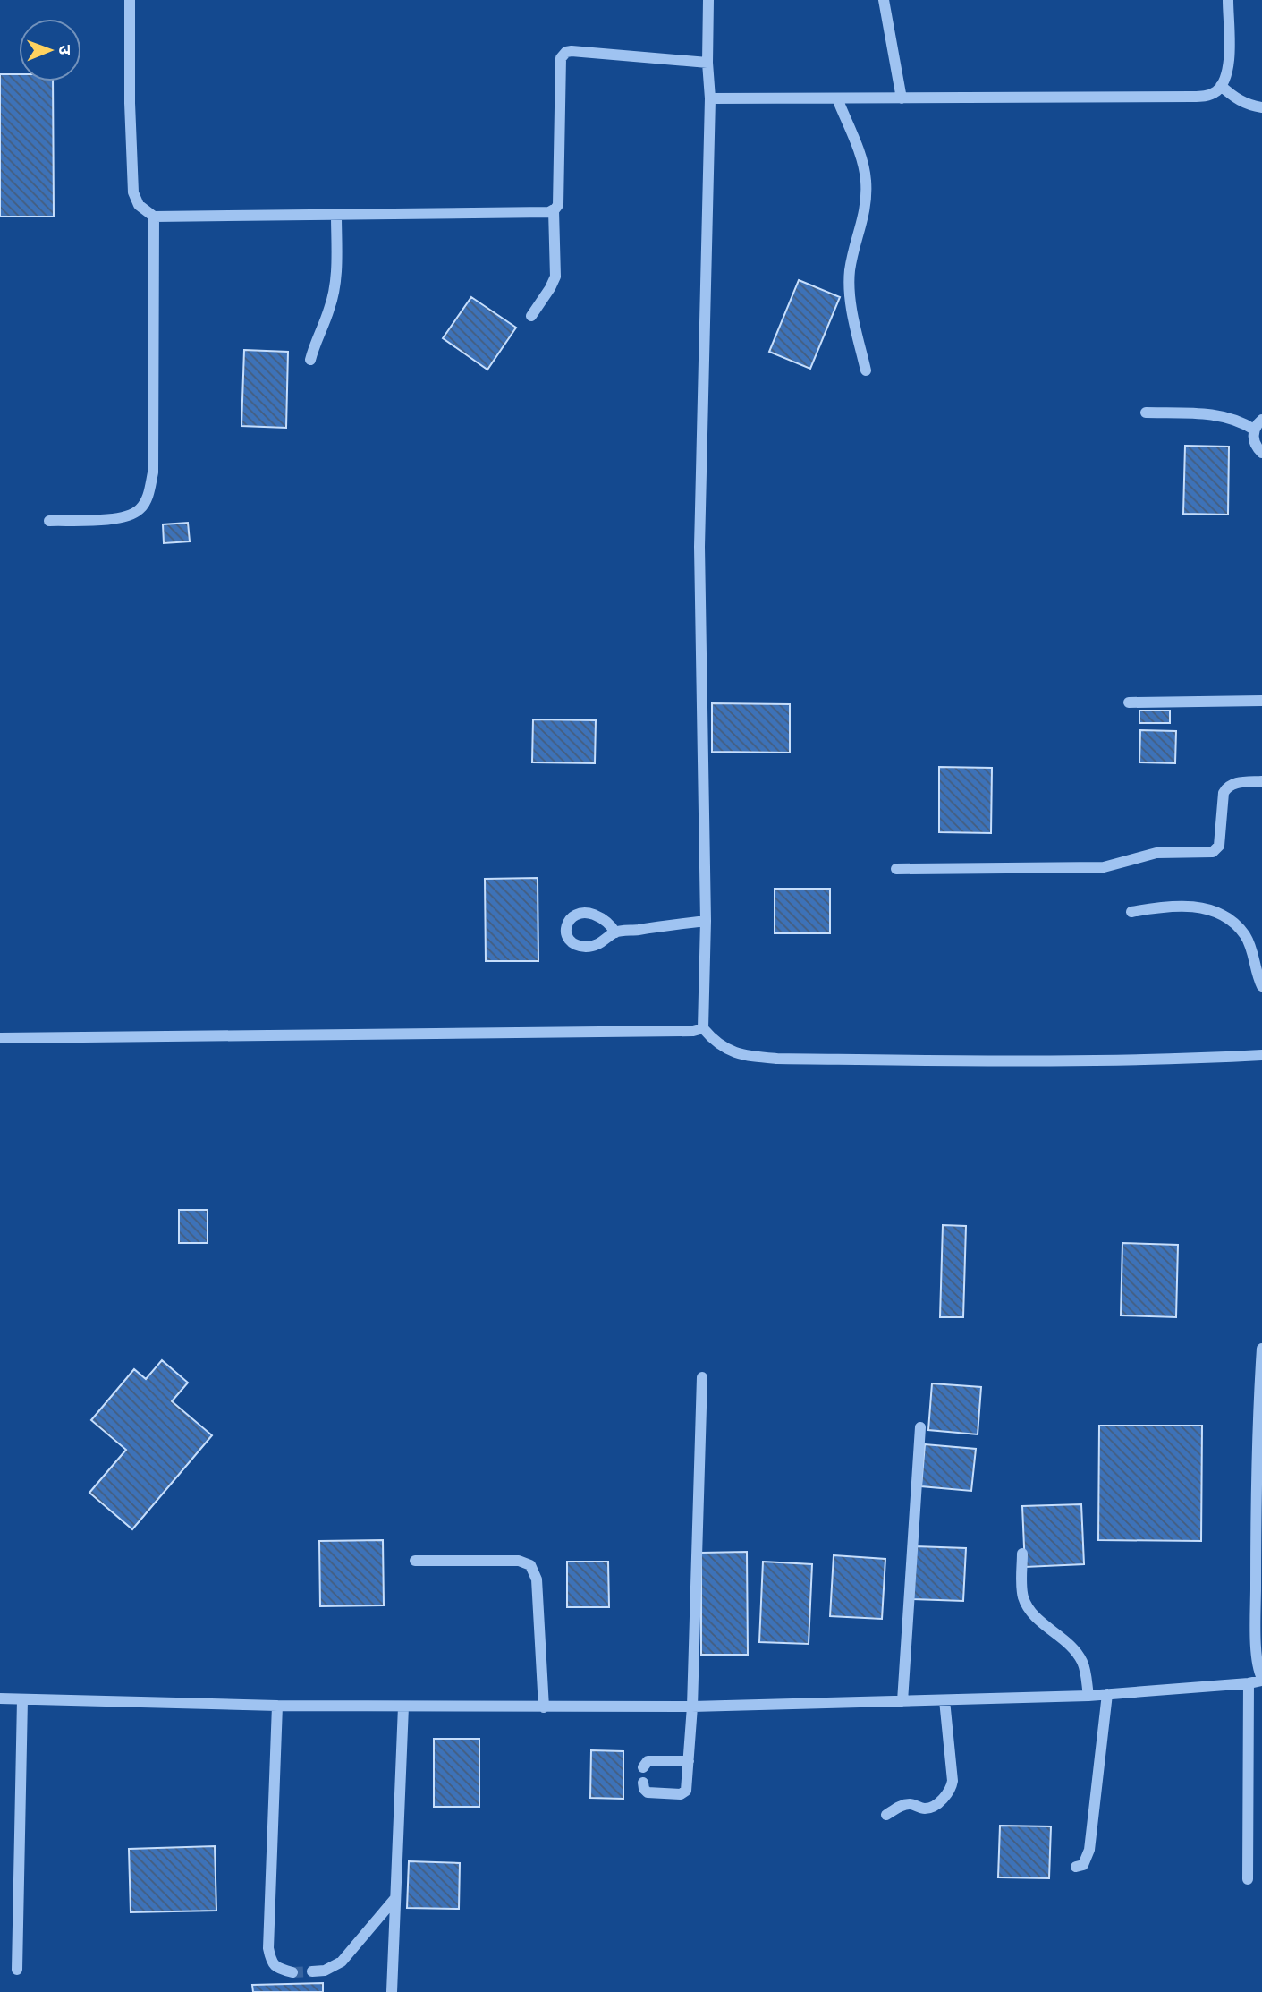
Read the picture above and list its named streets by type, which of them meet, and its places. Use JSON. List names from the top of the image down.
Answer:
{
  "north": "right"
}
